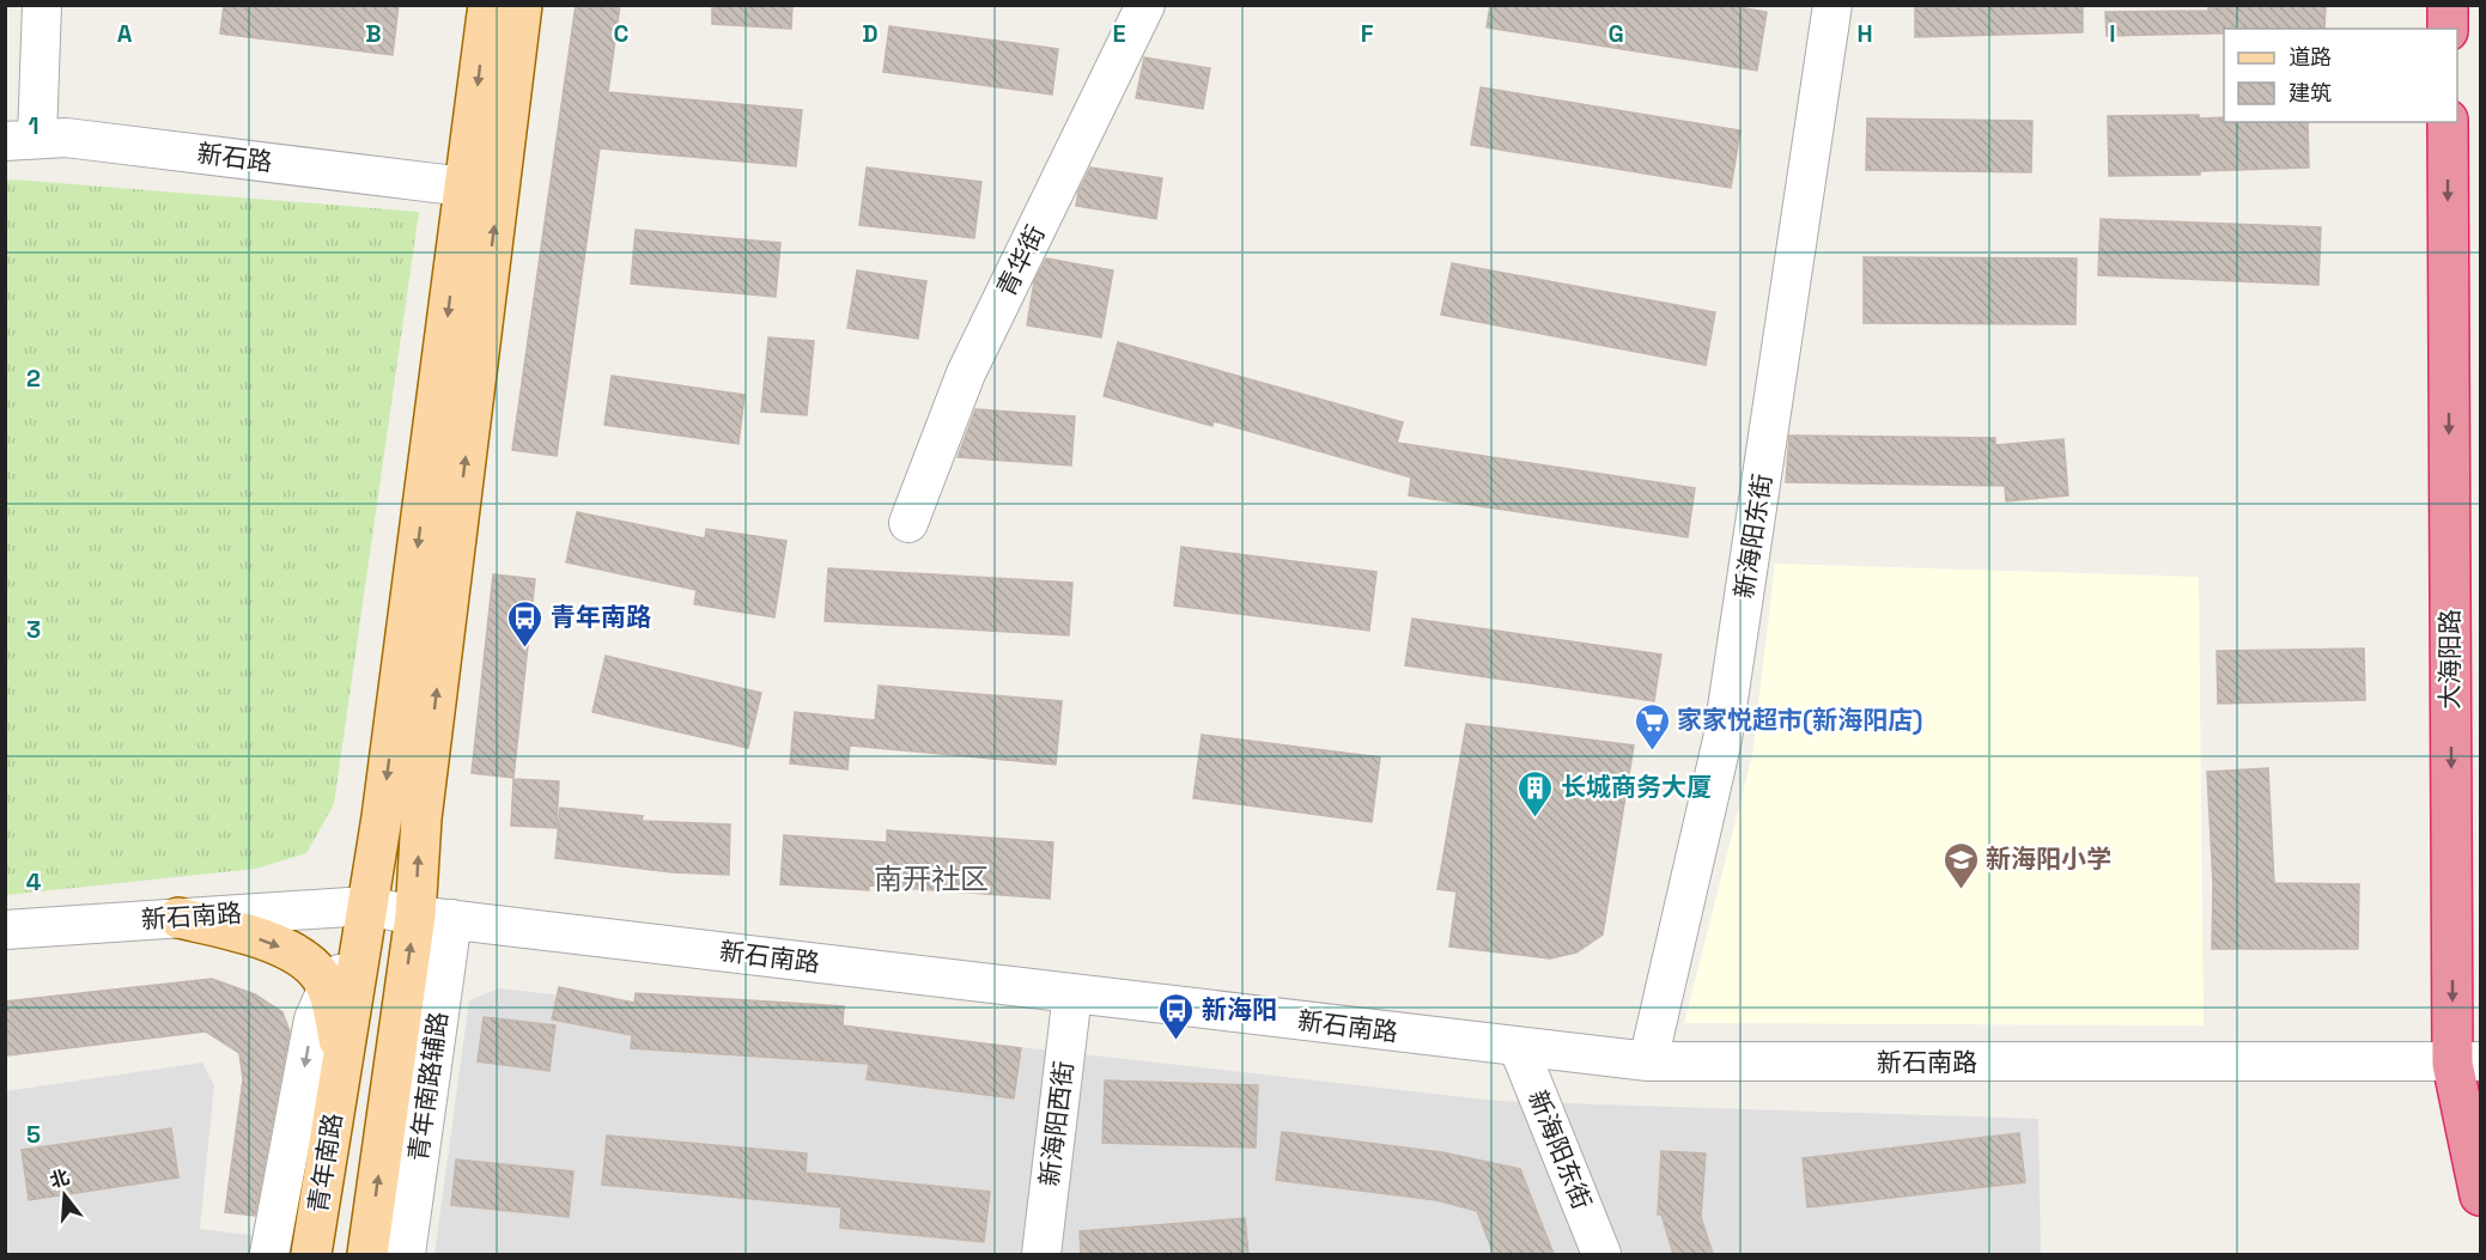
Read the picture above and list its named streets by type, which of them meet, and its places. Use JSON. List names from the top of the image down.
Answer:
{
  "streets": {
    "highway": ["大海阳路"],
    "main road": ["青年南路"],
    "street": [
      "新石路",
      "青华街",
      "新海阳东街",
      "新石南路",
      "青年南路辅路",
      "新海阳西街"
    ]
  },
  "crossings": [
    ["新石路", "青年南路"],
    ["新海阳东街", "新石南路"],
    ["大海阳路", "新石南路"],
    ["新石南路", "青年南路辅路"],
    ["新石南路", "新海阳西街"],
    ["新石南路", "青年南路"]
  ],
  "one_way": ["大海阳路"],
  "districts": ["南开社区"],
  "places": {
    "bus stop": ["青年南路", "新海阳"],
    "supermarket": ["家家悦超市(新海阳店)"],
    "building": ["长城商务大厦"],
    "school or university": ["新海阳小学"]
  },
  "legend": ["道路", "建筑"],
  "north": "top",
  "grid": {
    "columns": [
      "A",
      "B",
      "C",
      "D",
      "E",
      "F",
      "G",
      "H",
      "I"
    ],
    "rows": [
      "1",
      "2",
      "3",
      "4",
      "5"
    ]
  }
}
